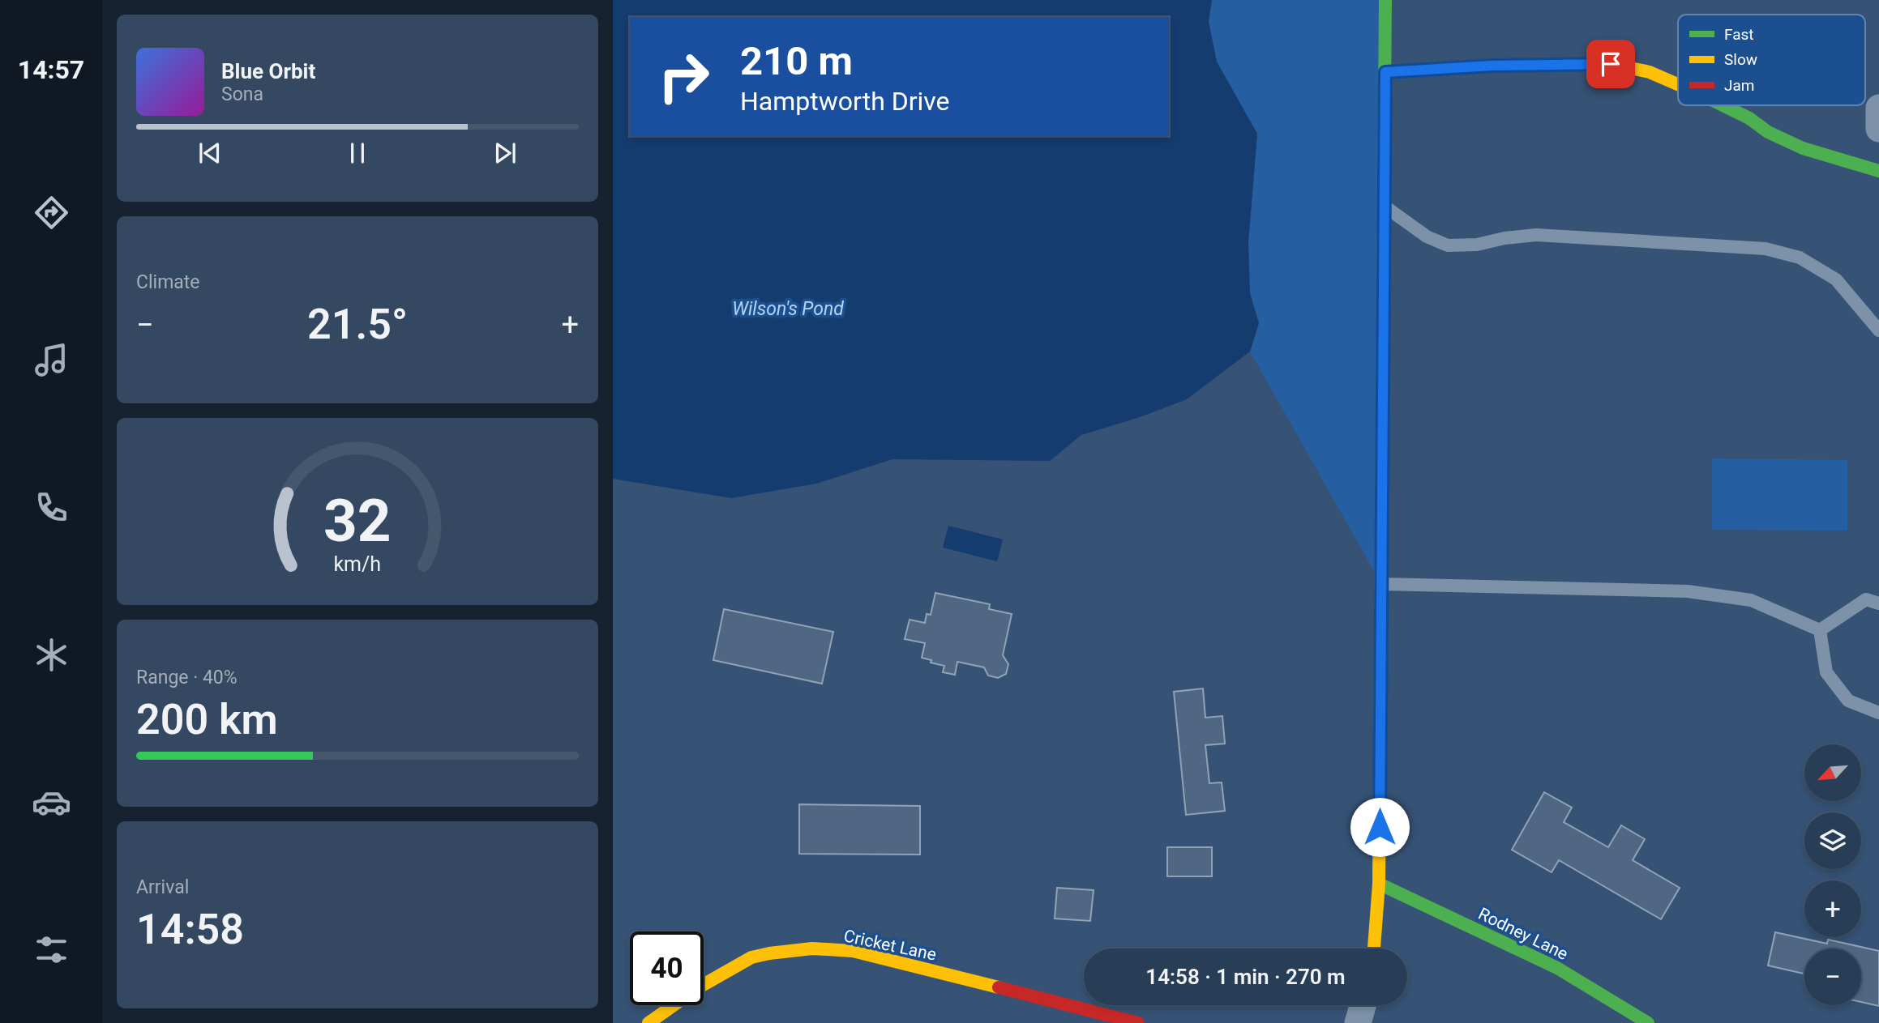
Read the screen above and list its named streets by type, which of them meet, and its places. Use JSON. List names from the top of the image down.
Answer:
{
  "streets": {
    "street": ["Rodney Lane", "Cricket Lane"]
  },
  "water": ["Wilson's Pond"],
  "legend": ["Fast", "Slow", "Jam"],
  "north": "bottom left",
  "page": {
    "tabs": "14:57",
    "turn": ["210 m", "Hamptworth Drive"],
    "song": ["Blue Orbit", "Sona"],
    "tile": [
      "Climate",
      ["Range · 40%", "200 km"],
      ["Arrival", "14:58"]
    ],
    "heat": ["−", "21.5°", "+"],
    "map_buttons": ["+", "−"],
    "limit": "40",
    "trip": "14:58 · 1 min · 270 m",
    "gauge": ["32", "km/h"]
  }
}
